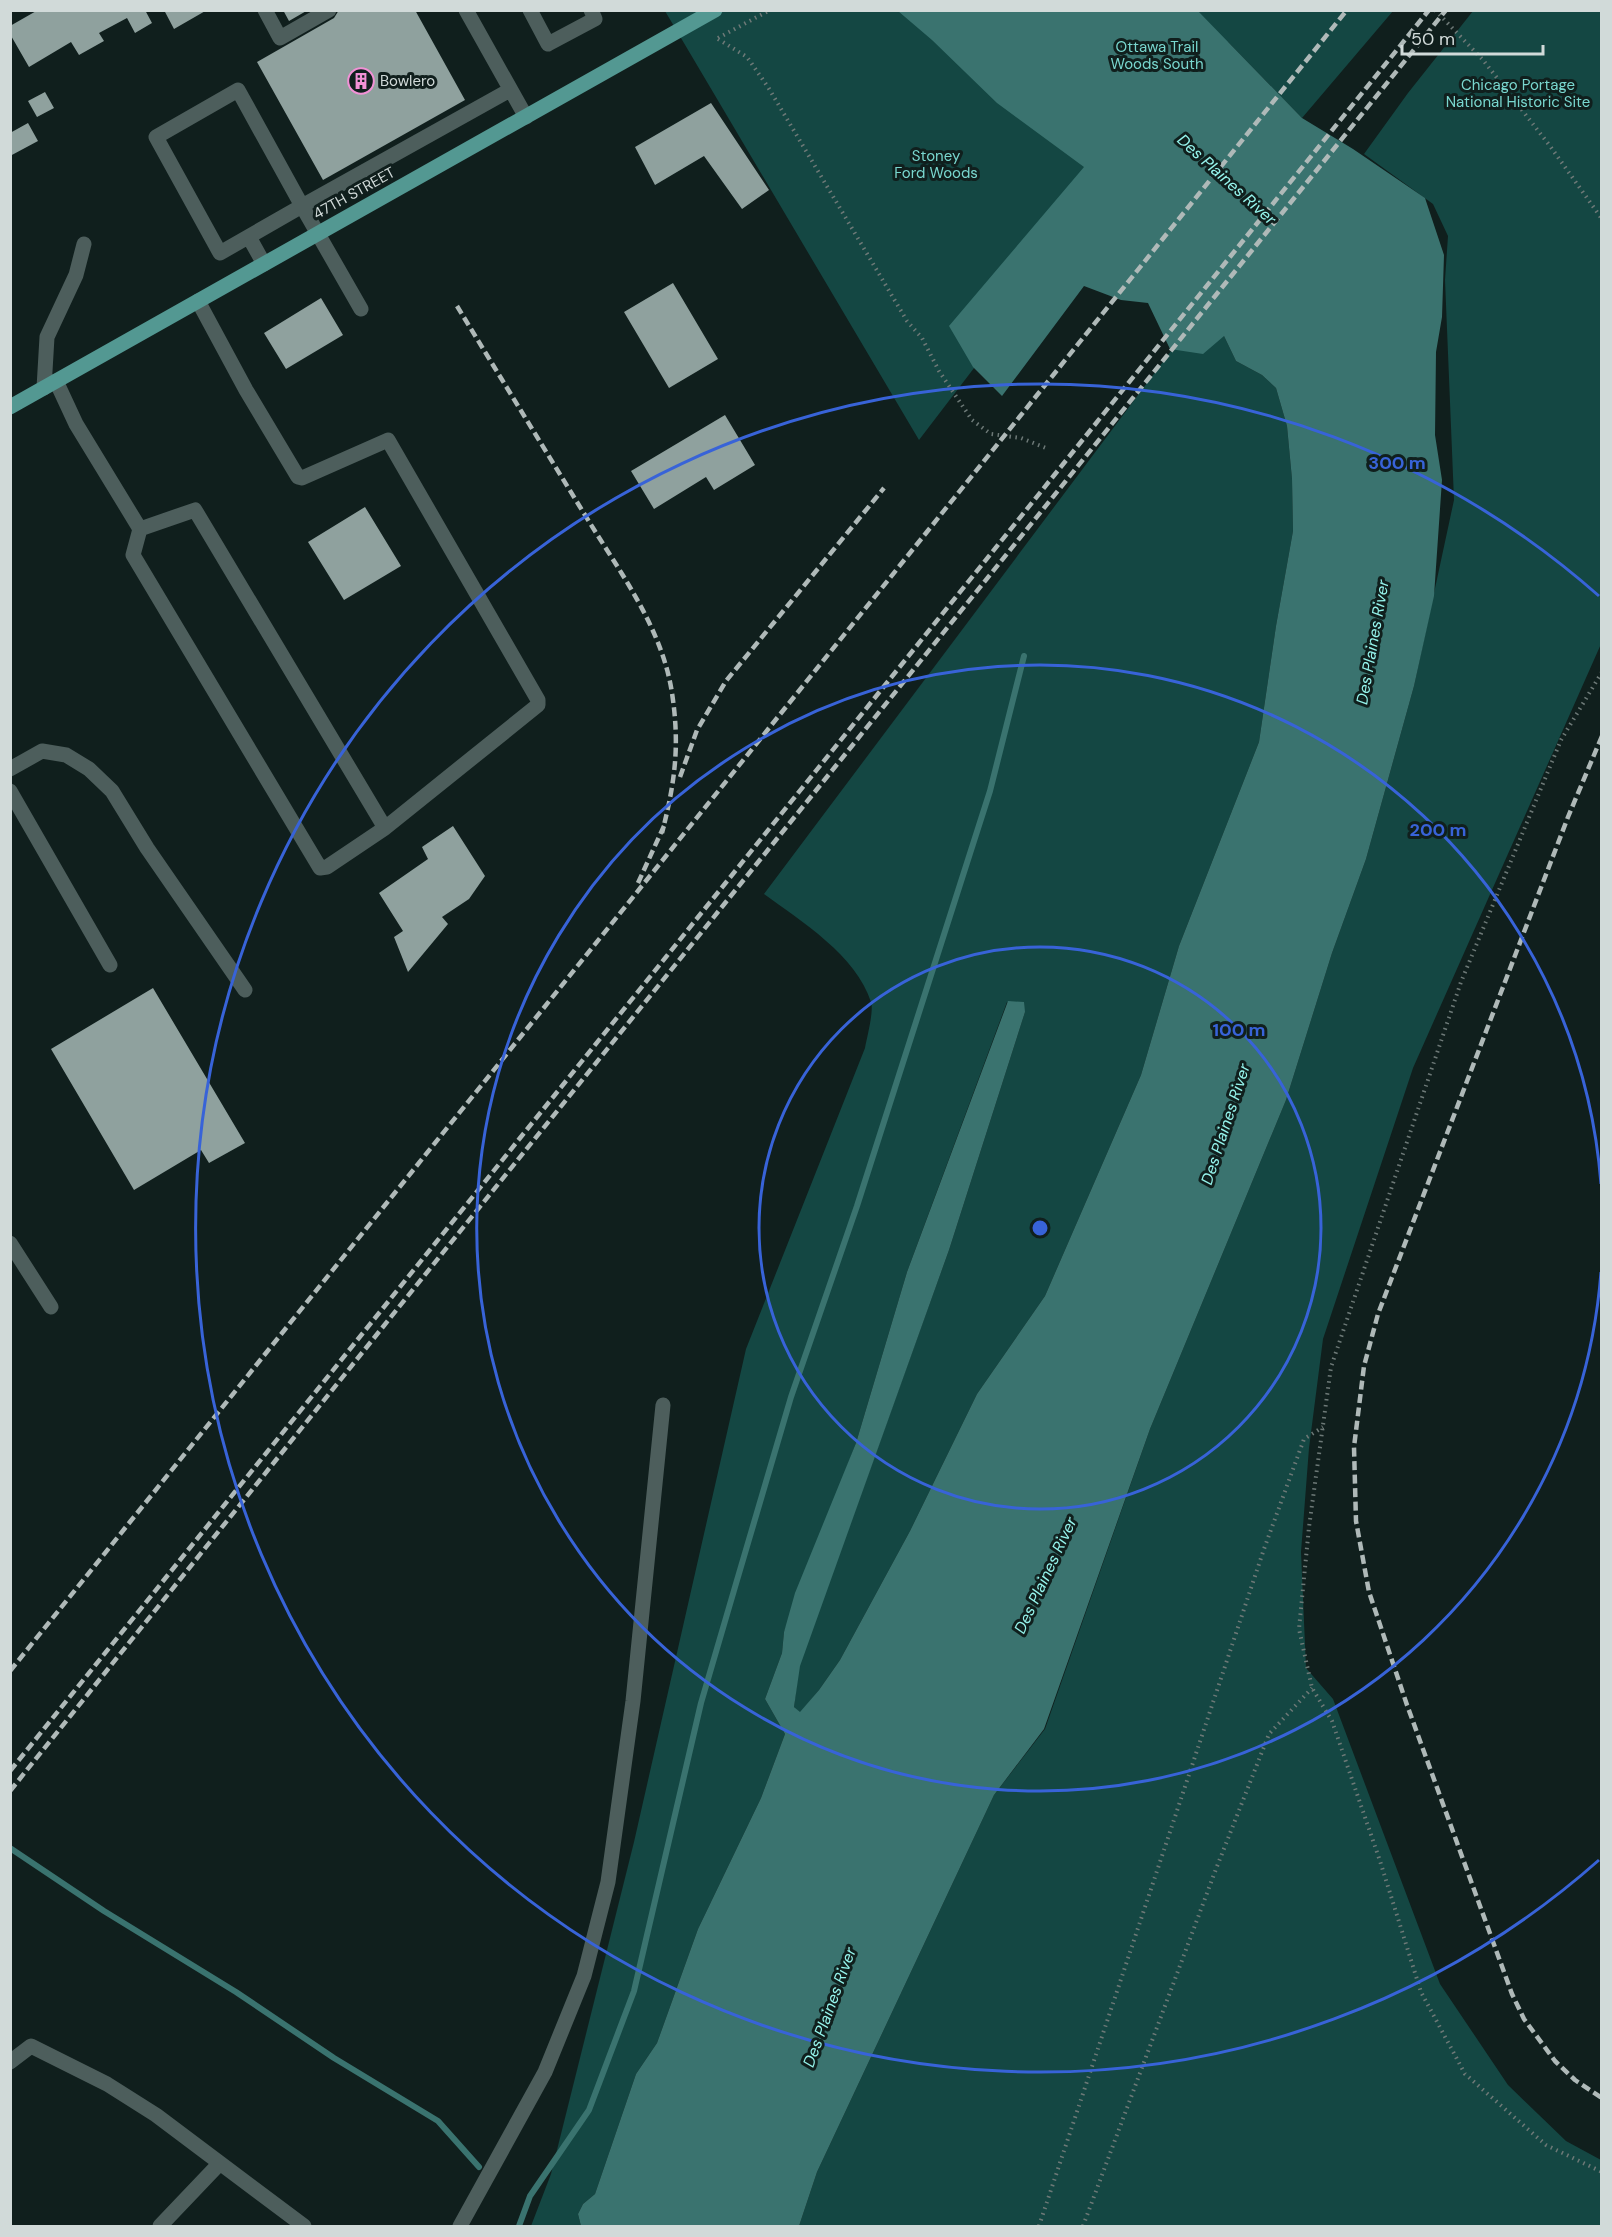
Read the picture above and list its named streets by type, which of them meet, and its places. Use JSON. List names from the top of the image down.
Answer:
{
  "streets": {
    "main road": ["47TH STREET"]
  },
  "water": ["Des Plaines River"],
  "parks": ["Ottawa Trail Woods South", "Chicago Portage National Historic Site", "Stoney Ford Woods"],
  "places": {
    "building": ["Bowlero"]
  },
  "scale_bar": "50 m",
  "rings": ["300 m", "200 m", "100 m"]
}
